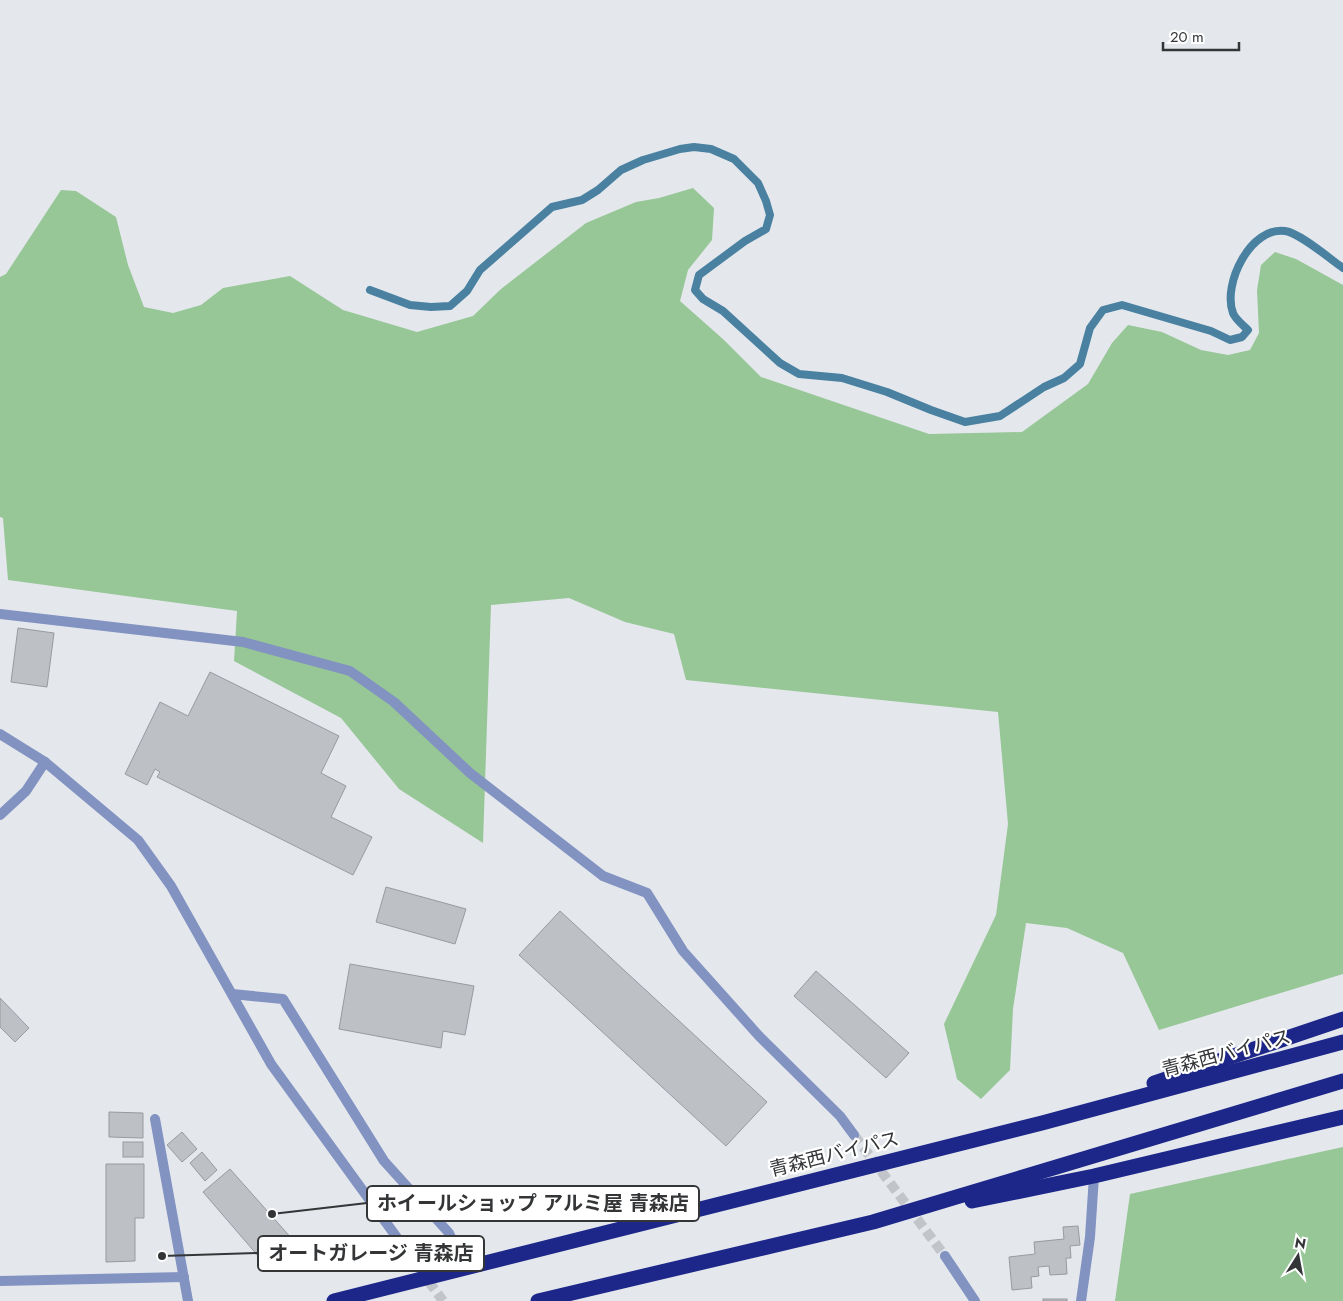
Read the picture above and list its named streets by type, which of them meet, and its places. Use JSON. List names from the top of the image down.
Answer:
{
  "streets": {
    "highway": ["青森西バイパス"]
  },
  "places": ["ホイールショップ アルミ屋 青森店", "オートガレージ 青森店"],
  "scale_bar": "20 m",
  "north": "top"
}
